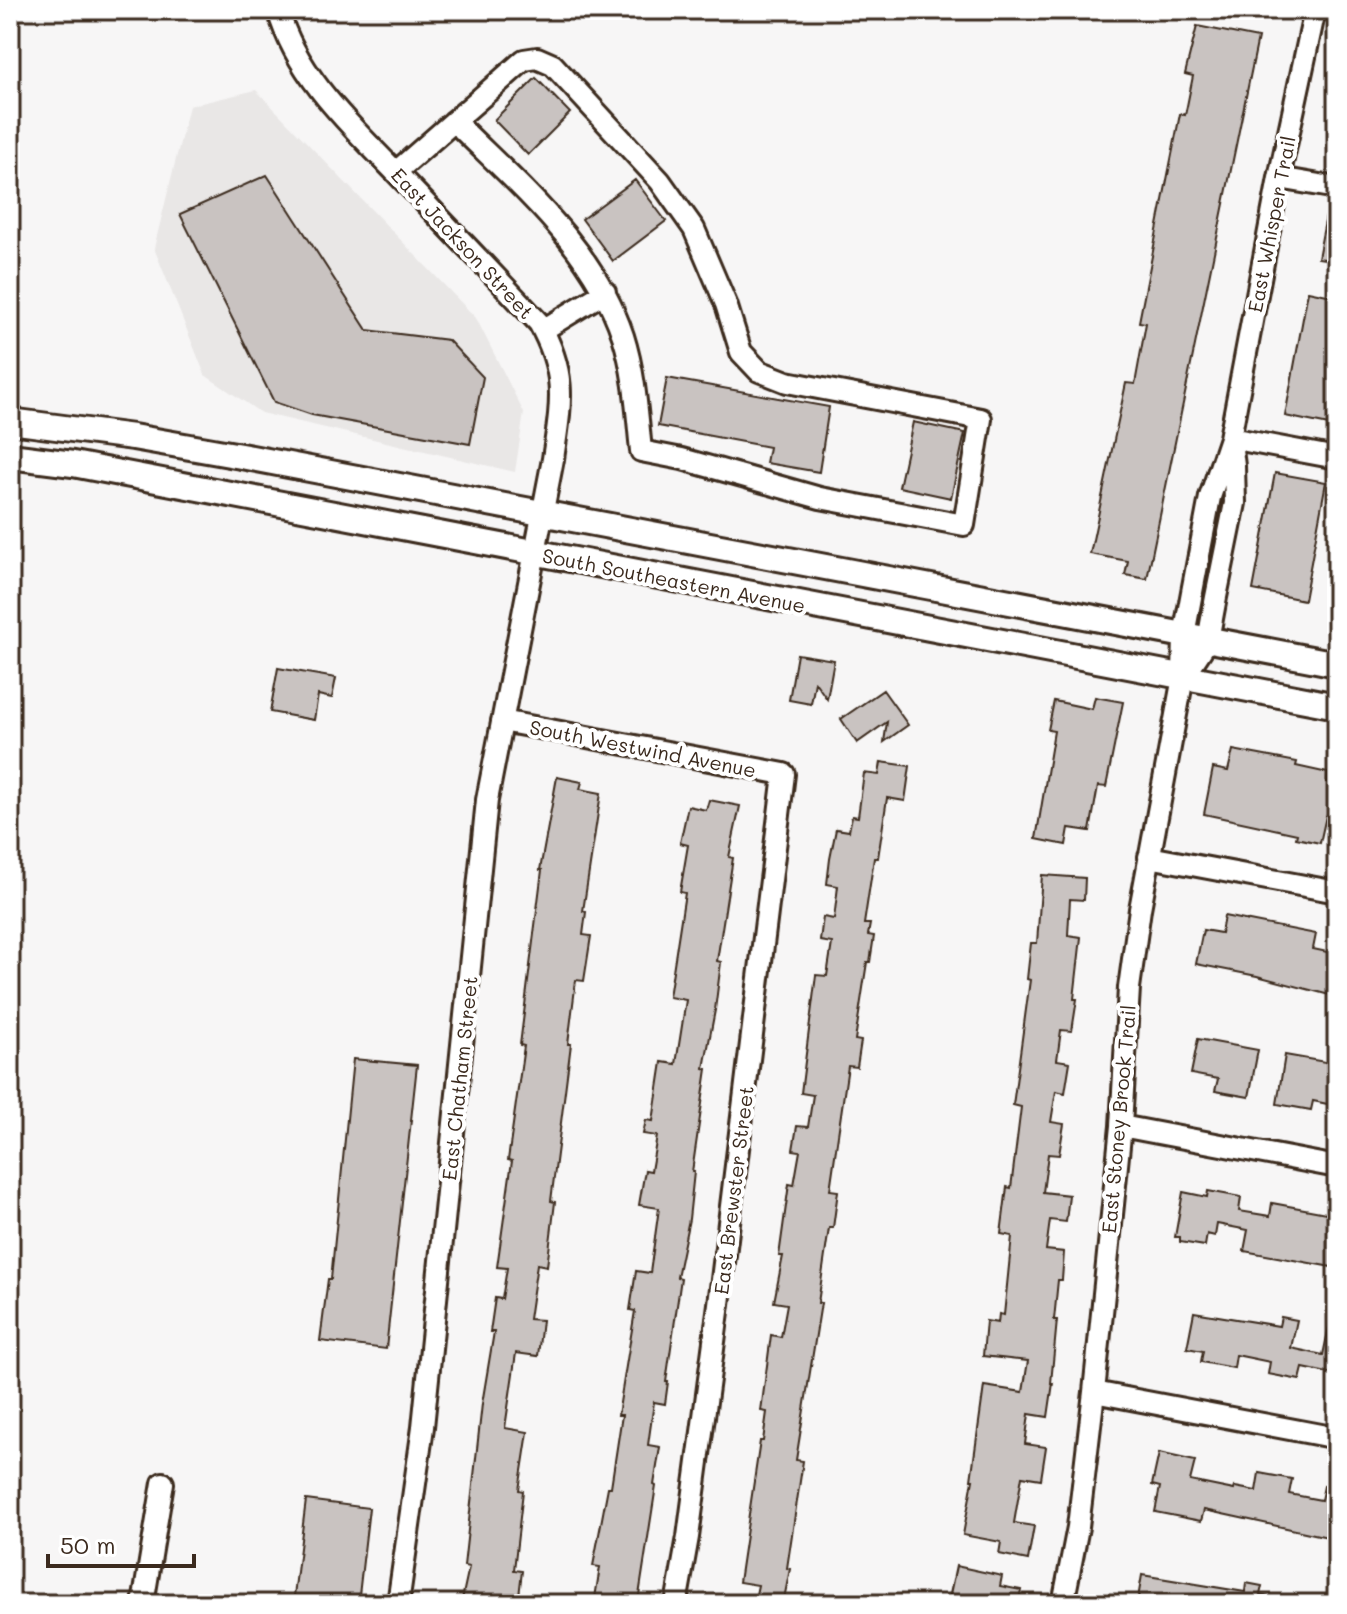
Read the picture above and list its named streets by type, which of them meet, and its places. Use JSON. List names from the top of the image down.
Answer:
{
  "streets": {
    "main road": ["South Southeastern Avenue"],
    "street": [
      "East Whisper Trail",
      "East Jackson Street",
      "South Westwind Avenue",
      "East Chatham Street",
      "East Stoney Brook Trail",
      "East Brewster Street"
    ]
  },
  "crossings": [
    ["East Whisper Trail", "South Southeastern Avenue"],
    ["East Whisper Trail", "East Stoney Brook Trail"],
    ["East Jackson Street", "South Southeastern Avenue"],
    ["East Jackson Street", "East Chatham Street"],
    ["South Southeastern Avenue", "East Chatham Street"],
    ["South Southeastern Avenue", "East Stoney Brook Trail"],
    ["South Westwind Avenue", "East Chatham Street"],
    ["South Westwind Avenue", "East Brewster Street"]
  ],
  "scale_bar": "50 m"
}
